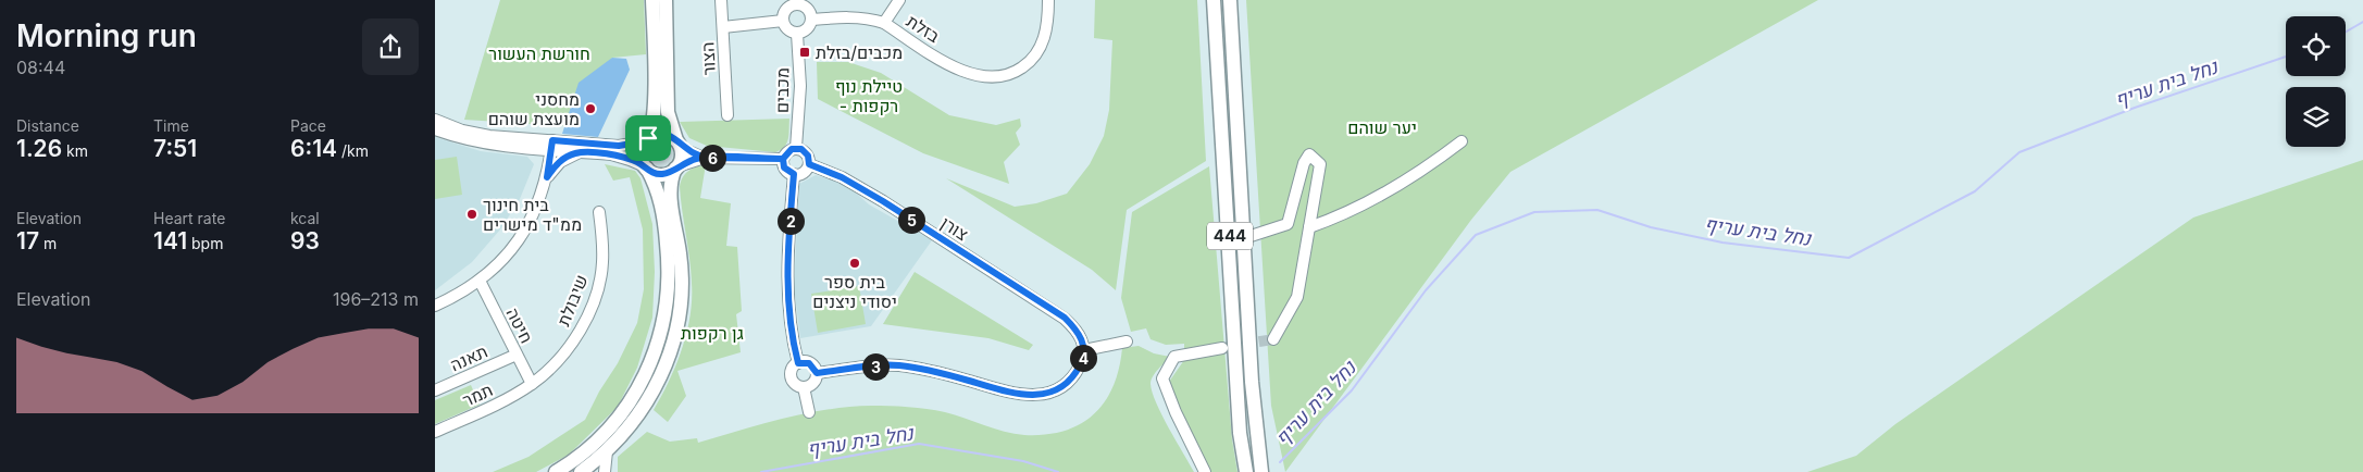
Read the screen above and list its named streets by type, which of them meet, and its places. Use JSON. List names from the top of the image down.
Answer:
{
  "streets": {
    "main road": ["444"],
    "street": [
      "בזלת",
      "הצור",
      "מכבים",
      "צורן",
      "שיבולת",
      "חיטה",
      "תאנה",
      "תמר"
    ]
  },
  "crossings": [
    ["בזלת", "מכבים"],
    ["מכבים", "צורן"],
    ["שיבולת", "חיטה"],
    ["שיבולת", "תמר"],
    ["חיטה", "תאנה"],
    ["חיטה", "תמר"]
  ],
  "water": ["נחל בית עריף"],
  "parks": [
    "חורשת העשור",
    "טיילת נוף - רקפות",
    "יער שוהם",
    "גן רקפות"
  ],
  "places": {
    "transit": ["מכבים/בזלת"],
    "other": ["מחסני מועצת שוהם", "בית חינוך ממ\"ד מישרים", "בית ספר יסודי ניצנים"]
  },
  "page": {
    "heading": ["Morning run", "08:44"],
    "stats": [
      ["Distance", "1.26 km"],
      ["Time", "7:51"],
      ["Pace", "6:14 /km"],
      ["Elevation", "17 m"],
      ["Heart rate", "141 bpm"],
      ["kcal", "93"]
    ],
    "pins": [
      "6",
      "5",
      "2",
      "4",
      "3"
    ],
    "chart": ["Elevation", "196–213 m"]
  }
}
